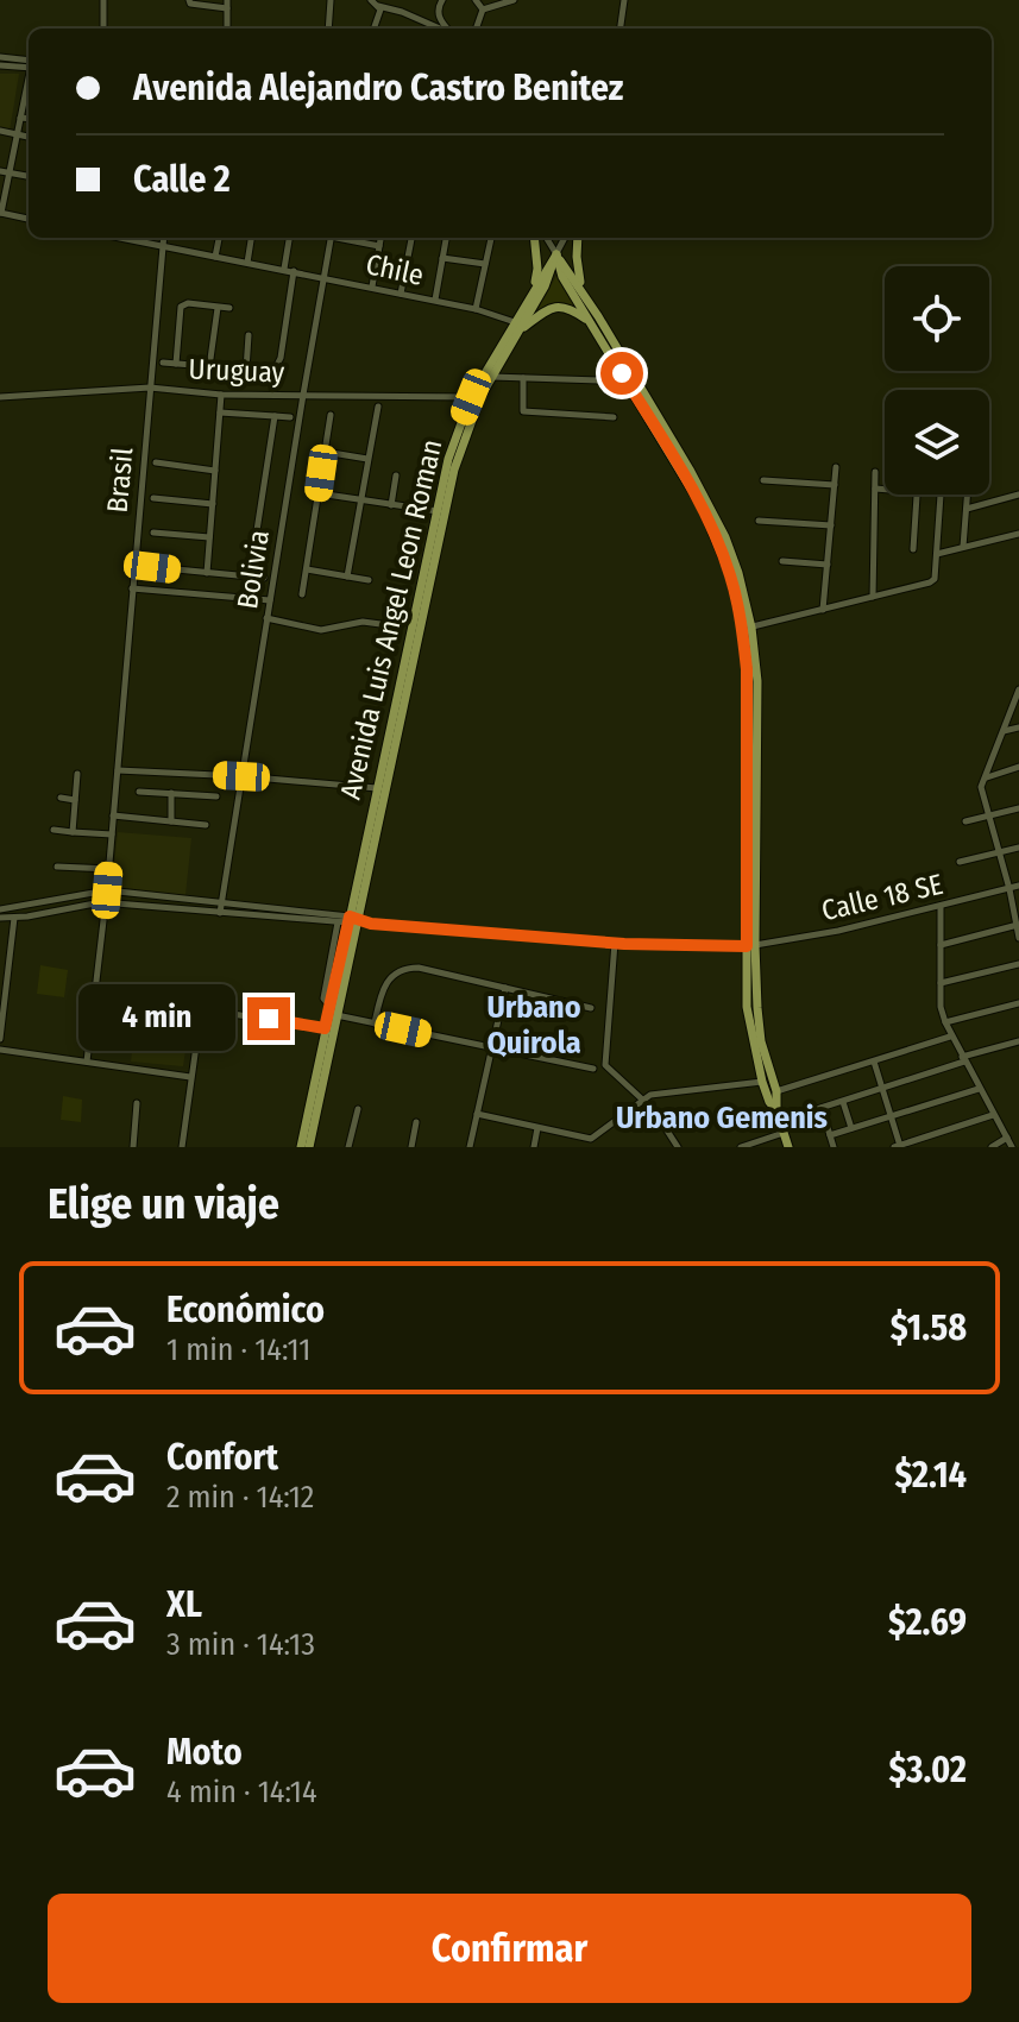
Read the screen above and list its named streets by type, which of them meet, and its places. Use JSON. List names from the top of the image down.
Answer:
{
  "streets": {
    "main road": ["Avenida Luis Angel Leon Roman"],
    "street": [
      "Chile",
      "Uruguay",
      "Brasil",
      "Bolivia",
      "Calle 18 SE"
    ]
  },
  "crossings": [
    ["Chile", "Brasil"],
    ["Chile", "Bolivia"],
    ["Chile", "Avenida Luis Angel Leon Roman"],
    ["Uruguay", "Brasil"],
    ["Uruguay", "Bolivia"],
    ["Uruguay", "Avenida Luis Angel Leon Roman"],
    ["Avenida Luis Angel Leon Roman", "Calle 18 SE"]
  ],
  "districts": ["Urbano Quirola", "Urbano Gemenis"],
  "page": {
    "banner": ["Avenida Alejandro Castro Benitez", "Calle 2"],
    "bubble": "4 min",
    "heading": "Elige un viaje",
    "list": [
      {
        "name": "Económico",
        "note": "1 min · 14:11",
        "value": "$1.58"
      },
      {
        "name": "Confort",
        "note": "2 min · 14:12",
        "value": "$2.14"
      },
      {
        "name": "XL",
        "note": "3 min · 14:13",
        "value": "$2.69"
      },
      {
        "name": "Moto",
        "note": "4 min · 14:14",
        "value": "$3.02"
      }
    ],
    "buttons": "Confirmar"
  }
}
